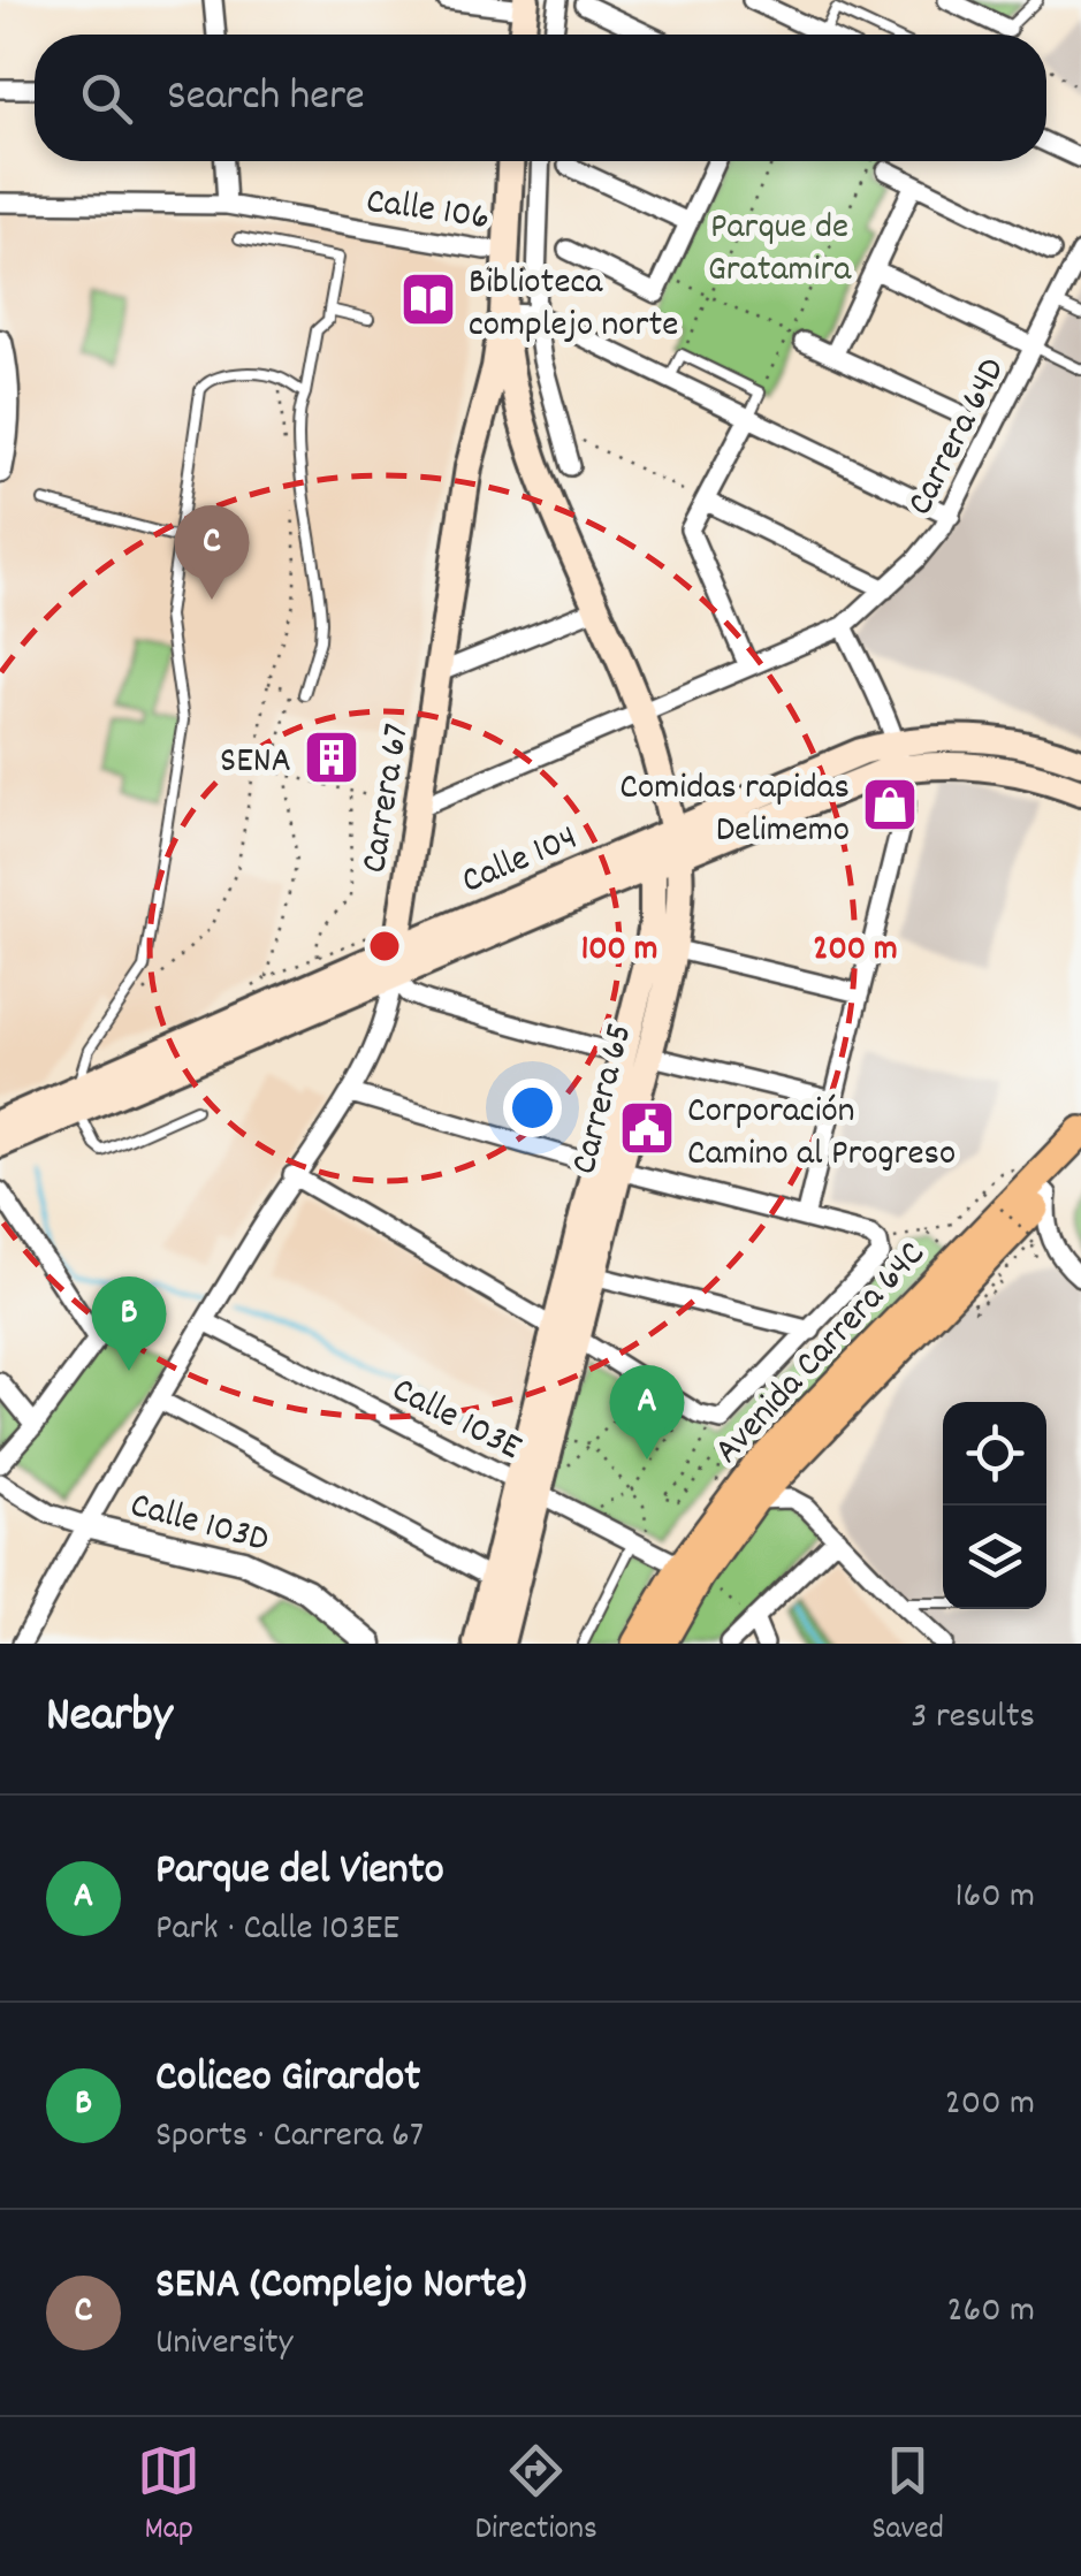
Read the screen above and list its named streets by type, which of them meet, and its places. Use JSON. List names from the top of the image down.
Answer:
{
  "streets": {
    "main road": [
      "Carrera 67",
      "Calle 104",
      "Carrera 65",
      "Avenida Carrera 64C"
    ],
    "street": [
      "Calle 106",
      "Carrera 64D",
      "Calle 103E",
      "Calle 103D"
    ]
  },
  "crossings": [
    ["Calle 106", "Carrera 67"],
    ["Carrera 64D", "Carrera 67"],
    ["Carrera 64D", "Carrera 65"],
    ["Carrera 67", "Calle 104"],
    ["Carrera 67", "Carrera 65"],
    ["Carrera 67", "Calle 103E"],
    ["Carrera 67", "Calle 103D"],
    ["Calle 104", "Carrera 65"],
    ["Carrera 65", "Calle 103E"],
    ["Avenida Carrera 64C", "Calle 103E"]
  ],
  "parks": ["Parque de Gratamira"],
  "places": {
    "library": ["Biblioteca complejo norte"],
    "building": ["SENA"],
    "shop": ["Comidas rapidas Delimemo"],
    "public building": ["Corporación Camino al Progreso"]
  },
  "page": {
    "search": "Search here",
    "pins": ["C", "B", "A"],
    "heading": ["Nearby", "3 results"],
    "list": [
      {
        "mark": "A",
        "name": "Parque del Viento",
        "note": "Park · Calle 103EE",
        "value": "160 m"
      },
      {
        "mark": "B",
        "name": "Coliceo Girardot",
        "note": "Sports · Carrera 67",
        "value": "200 m"
      },
      {
        "mark": "C",
        "name": "SENA (Complejo Norte)",
        "note": "University",
        "value": "260 m"
      }
    ],
    "nav": ["Map", "Directions", "Saved"]
  },
  "rings": ["100 m", "200 m"]
}
